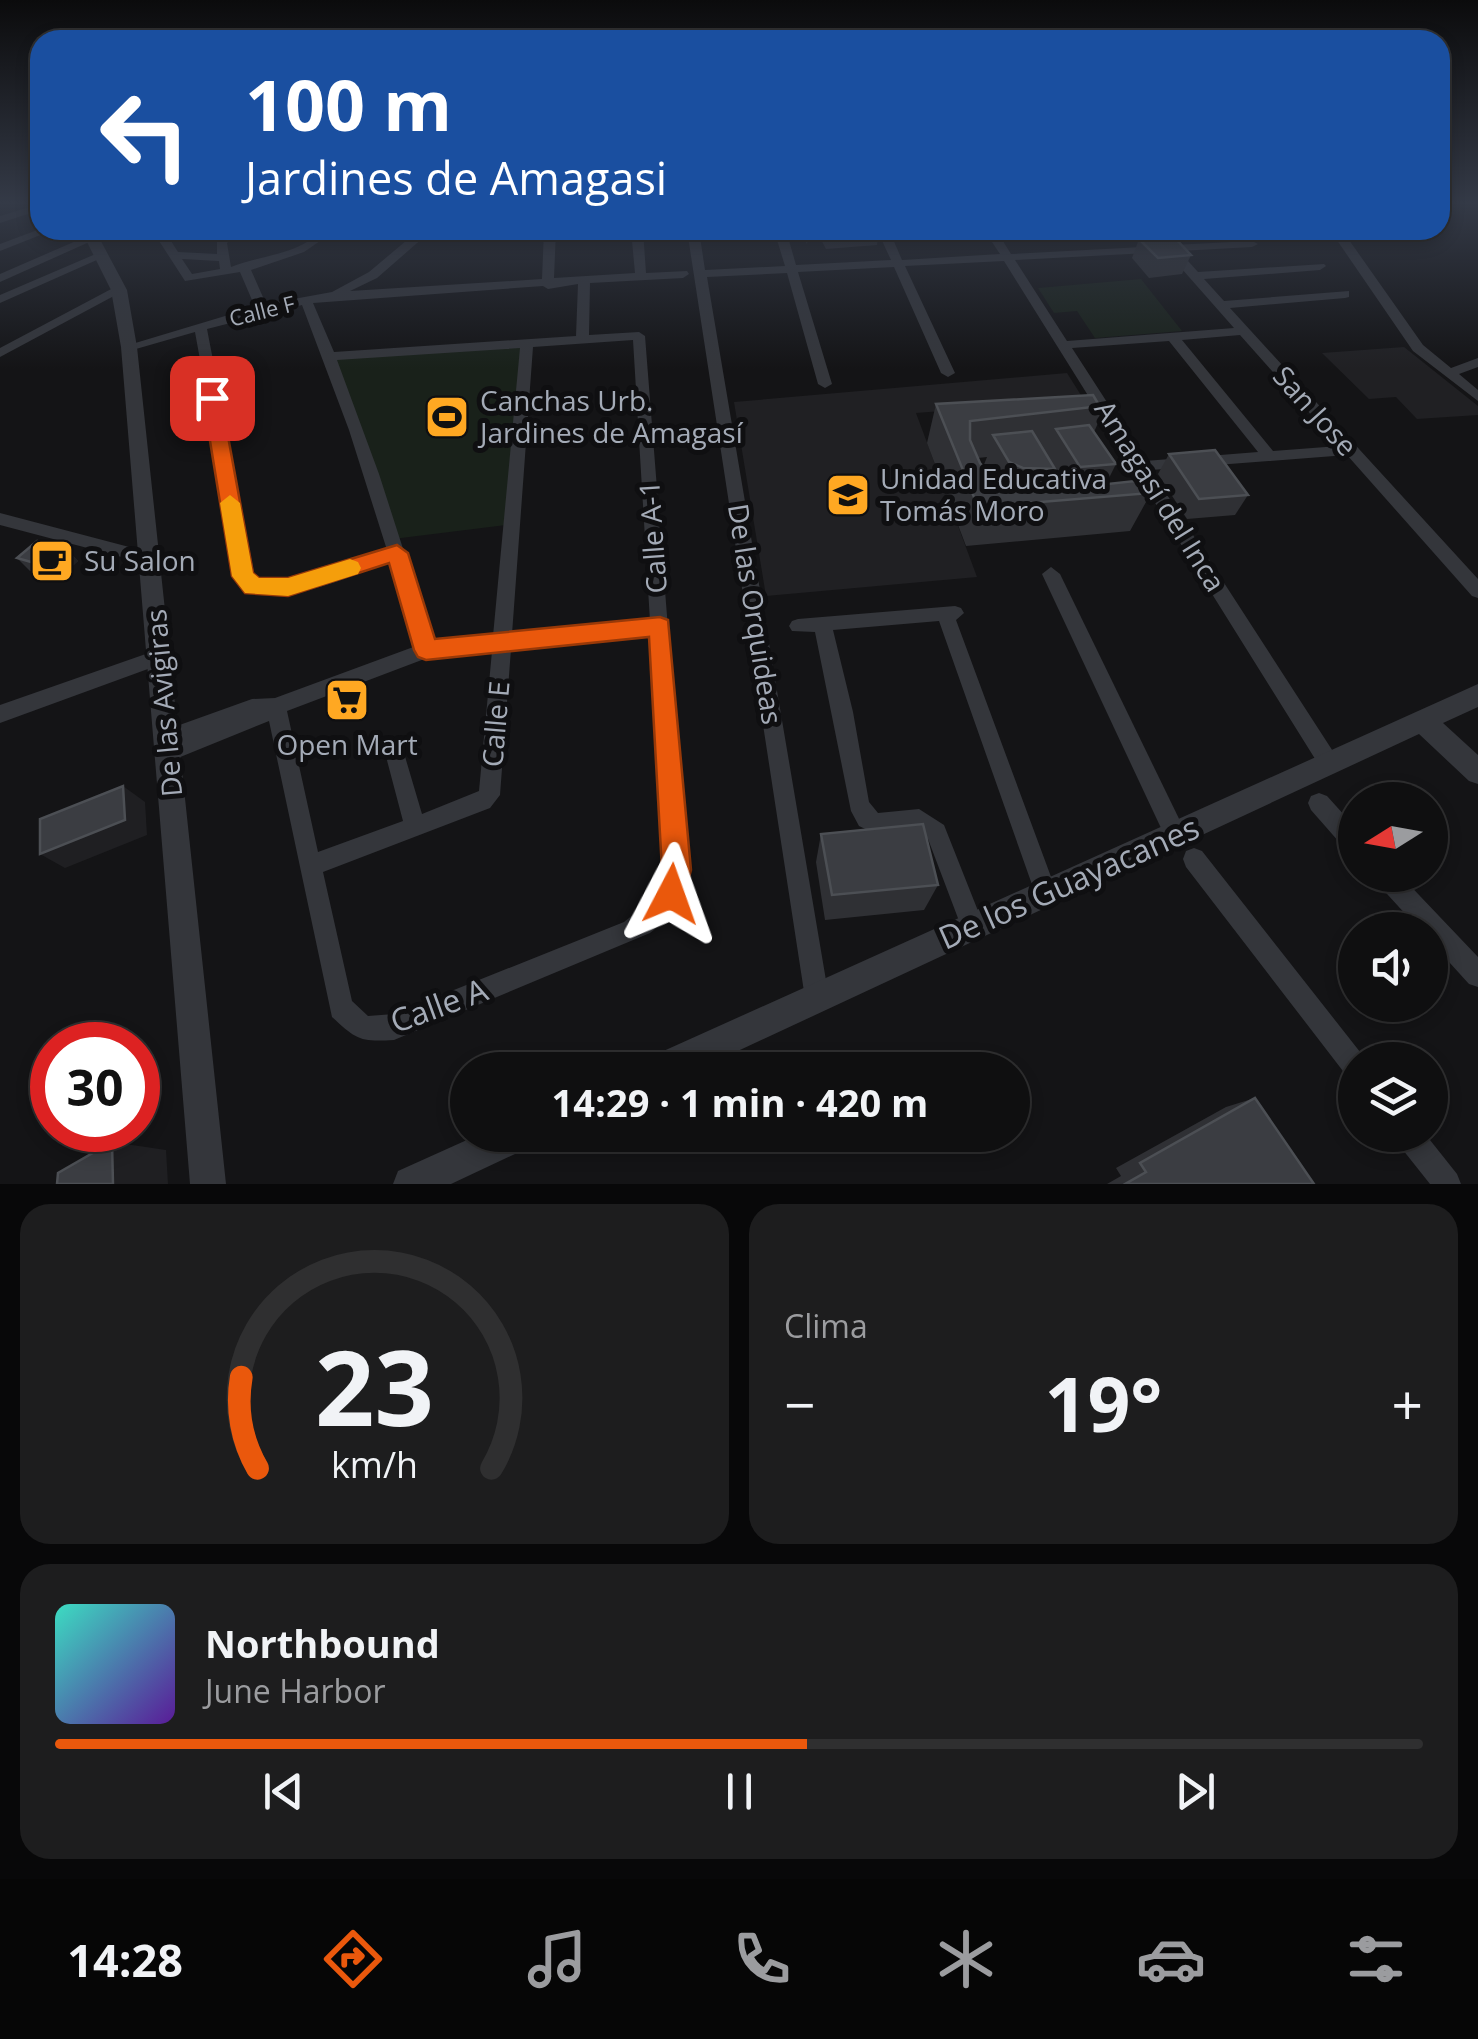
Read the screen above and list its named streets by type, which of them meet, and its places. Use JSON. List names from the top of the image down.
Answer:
{
  "streets": {
    "street": [
      "Calle F",
      "San Jose",
      "Amagasí del Inca",
      "Calle A-1",
      "De las Orquideas",
      "De las Avigiras",
      "Calle E",
      "De los Guayacanes",
      "Calle A"
    ]
  },
  "crossings": [
    ["Calle F", "De las Orquideas"],
    ["Calle F", "De las Avigiras"],
    ["Amagasí del Inca", "De los Guayacanes"],
    ["Calle A-1", "Calle A"],
    ["De las Orquideas", "De los Guayacanes"],
    ["Calle E", "Calle A"]
  ],
  "places": {
    "sports": ["Canchas Urb. Jardines de Amagasí"],
    "school or university": ["Unidad Educativa Tomás Moro"],
    "cafe": ["Su Salon"],
    "supermarket": ["Open Mart"]
  },
  "north": "left",
  "page": {
    "turn": ["100 m", "Jardines de Amagasi"],
    "limit": "30",
    "trip": "14:29 · 1 min · 420 m",
    "tile": "Clima",
    "heat": ["−", "19°", "+"],
    "song": ["Northbound", "June Harbor"],
    "tabs": "14:28",
    "gauge": ["23", "km/h"]
  }
}
